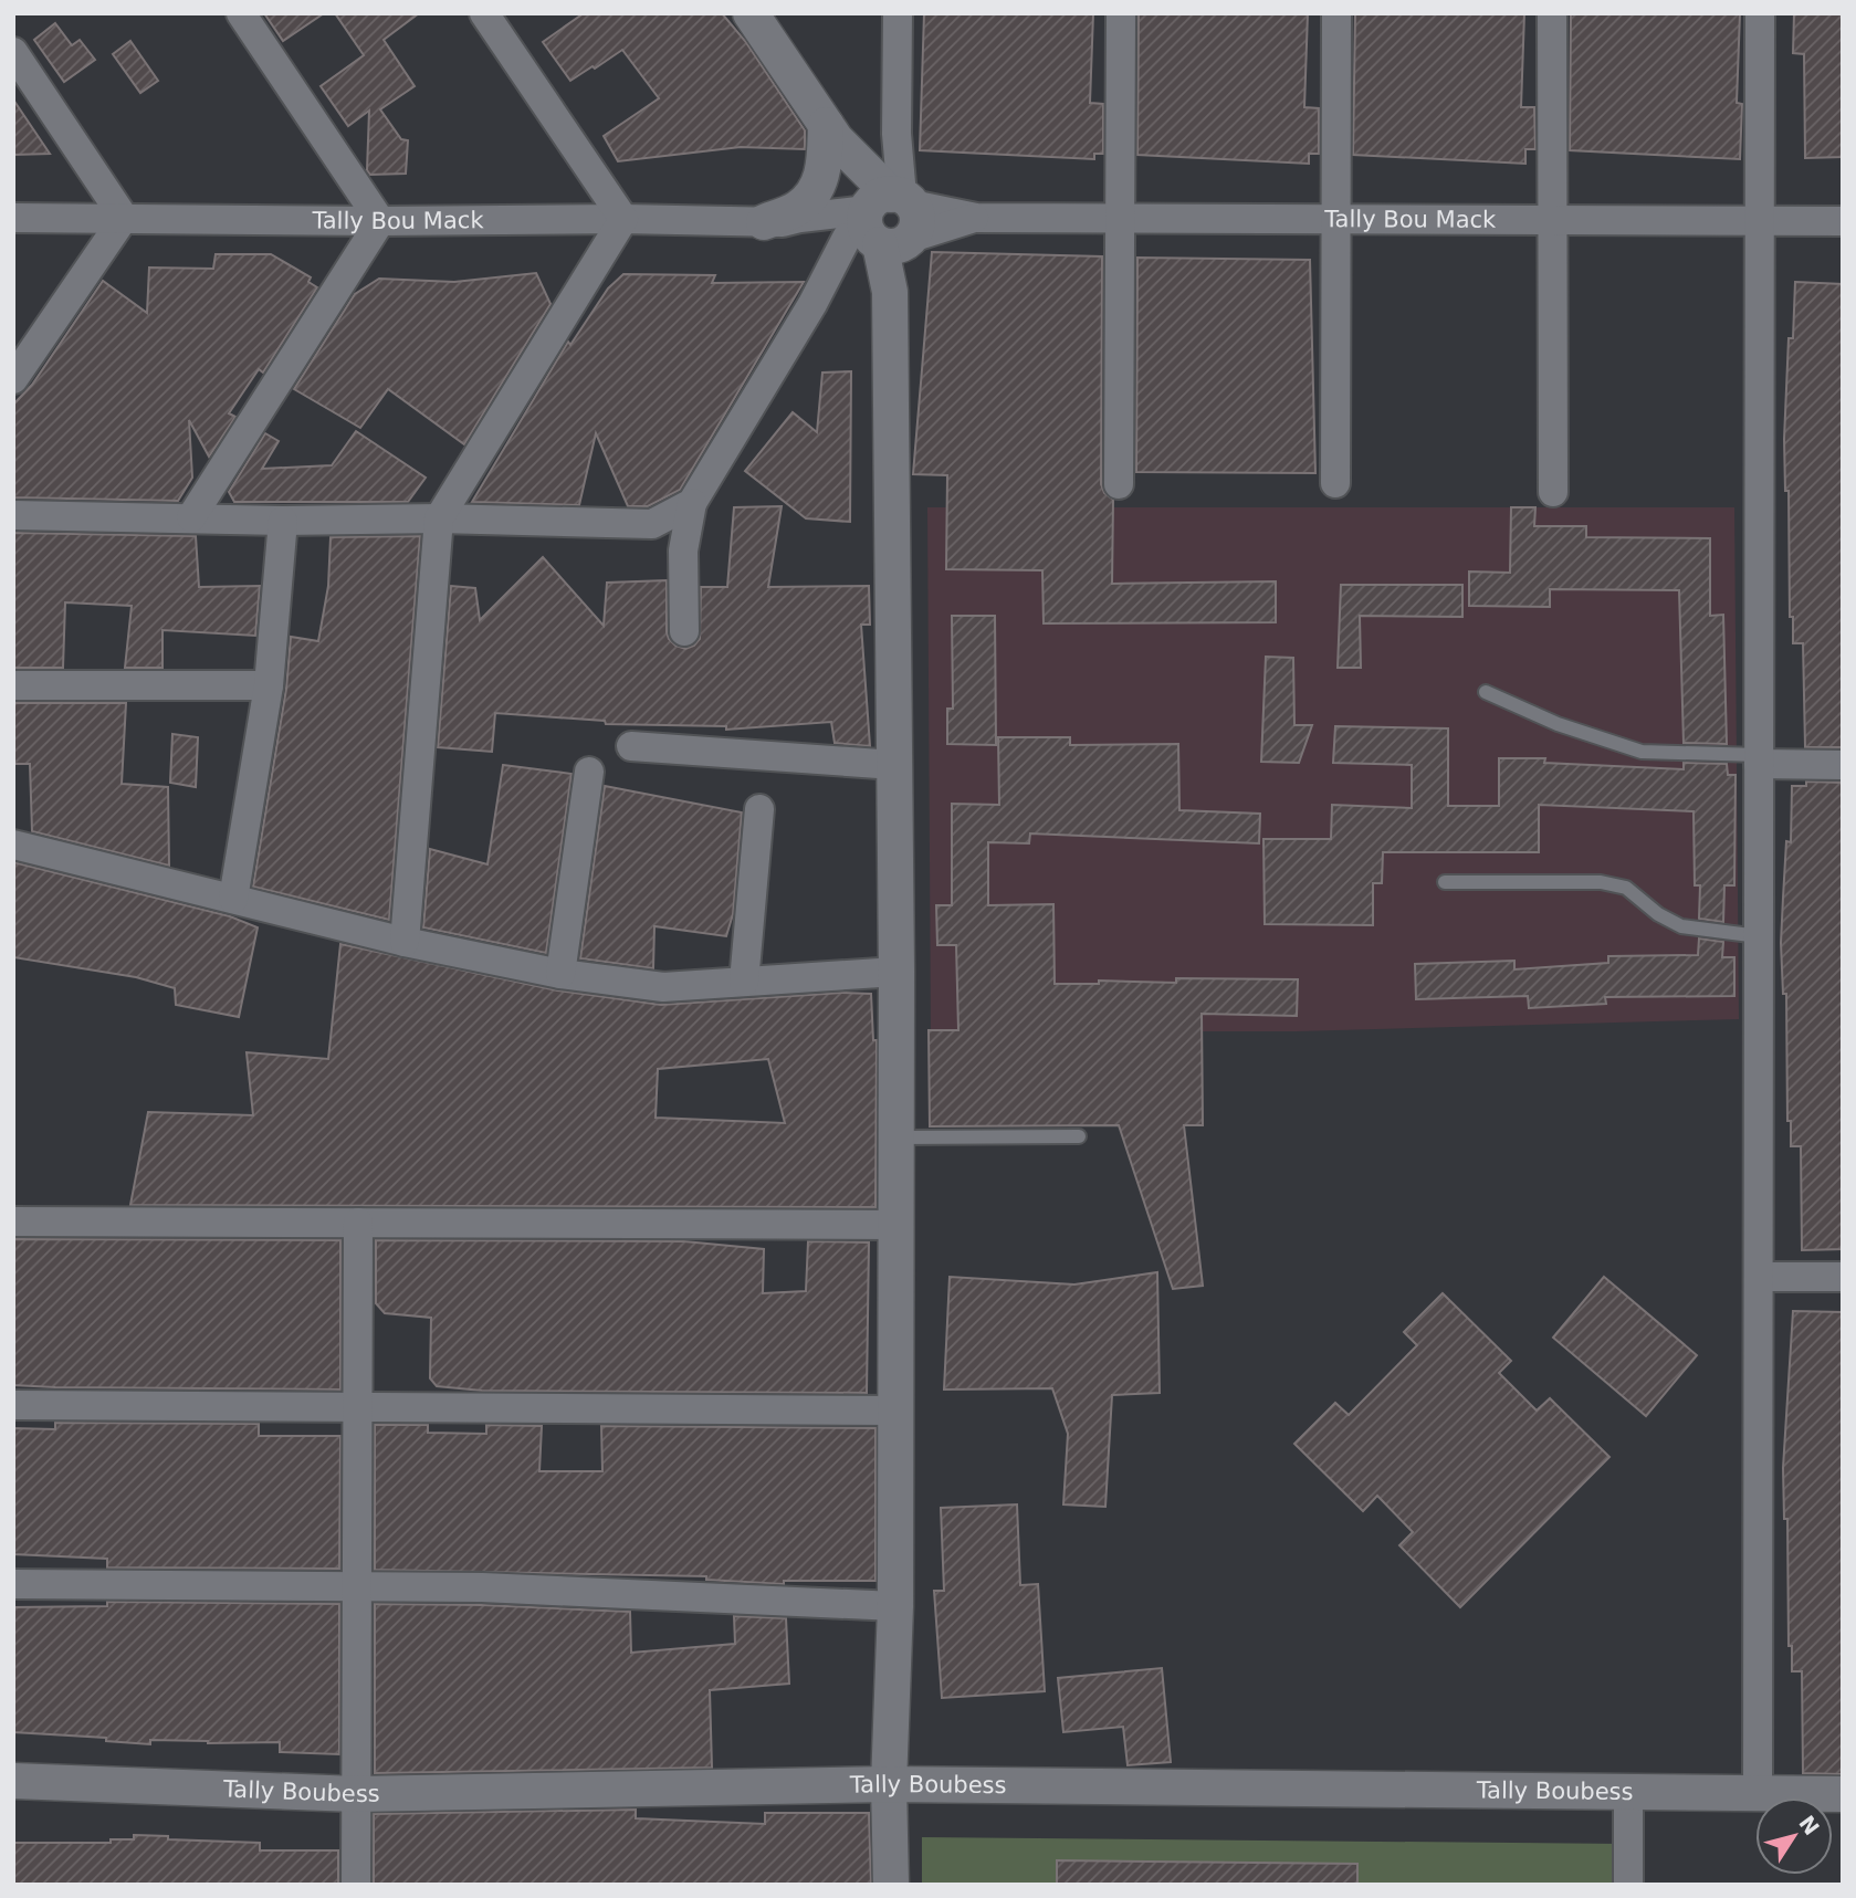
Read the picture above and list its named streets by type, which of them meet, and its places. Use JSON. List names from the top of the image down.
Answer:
{
  "streets": {
    "street": ["Tally Bou Mack", "Tally Boubess"]
  },
  "north": "top right"
}
